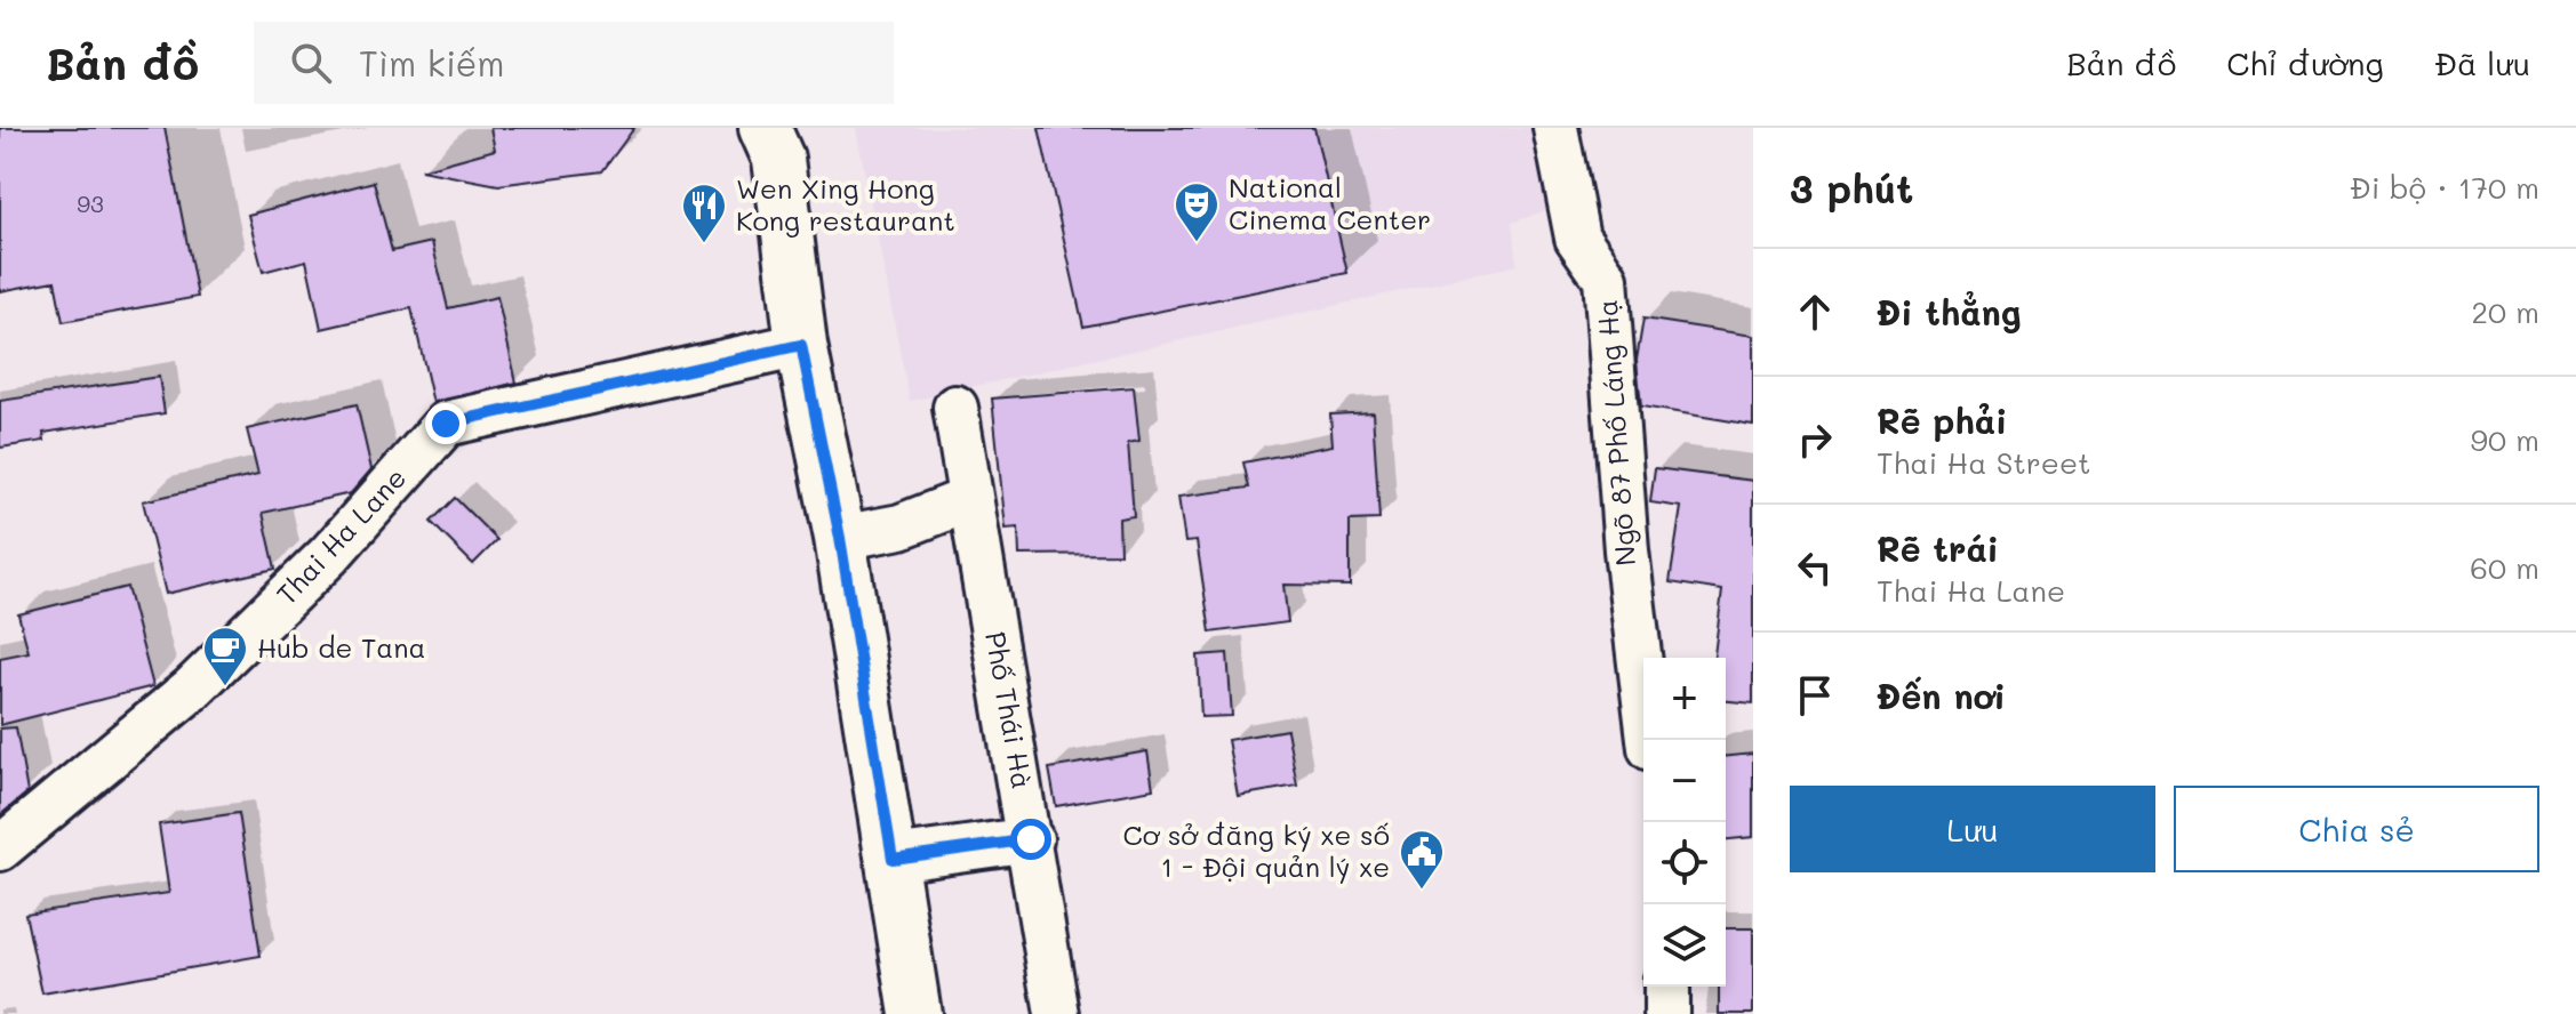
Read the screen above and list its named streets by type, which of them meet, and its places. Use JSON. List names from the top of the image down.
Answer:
{
  "streets": {
    "street": ["Ngõ 87 Phố Láng Hạ", "Thai Ha Lane", "Phố Thái Hà"]
  },
  "places": {
    "theatre": ["National Cinema Center"],
    "restaurant": ["Wen Xing Hong Kong restaurant"],
    "cafe": ["Hub de Tana"],
    "public building": ["Cơ sở đăng ký xe số 1 - Đội quản lý xe"]
  },
  "house_numbers": ["93"],
  "page": {
    "header": "Bản đồ",
    "search": "Tìm kiếm",
    "nav": ["Bản đồ", "Chỉ đường", "Đã lưu"],
    "heading": ["3 phút", "Đi bộ · 170 m"],
    "list": [
      ["Đi thẳng", "20 m"],
      ["Rẽ phải", "Thai Ha Street", "90 m"],
      ["Rẽ trái", "Thai Ha Lane", "60 m"],
      "Đến nơi"
    ],
    "map_buttons": ["+", "−"],
    "buttons": ["Lưu", "Chia sẻ"]
  }
}
